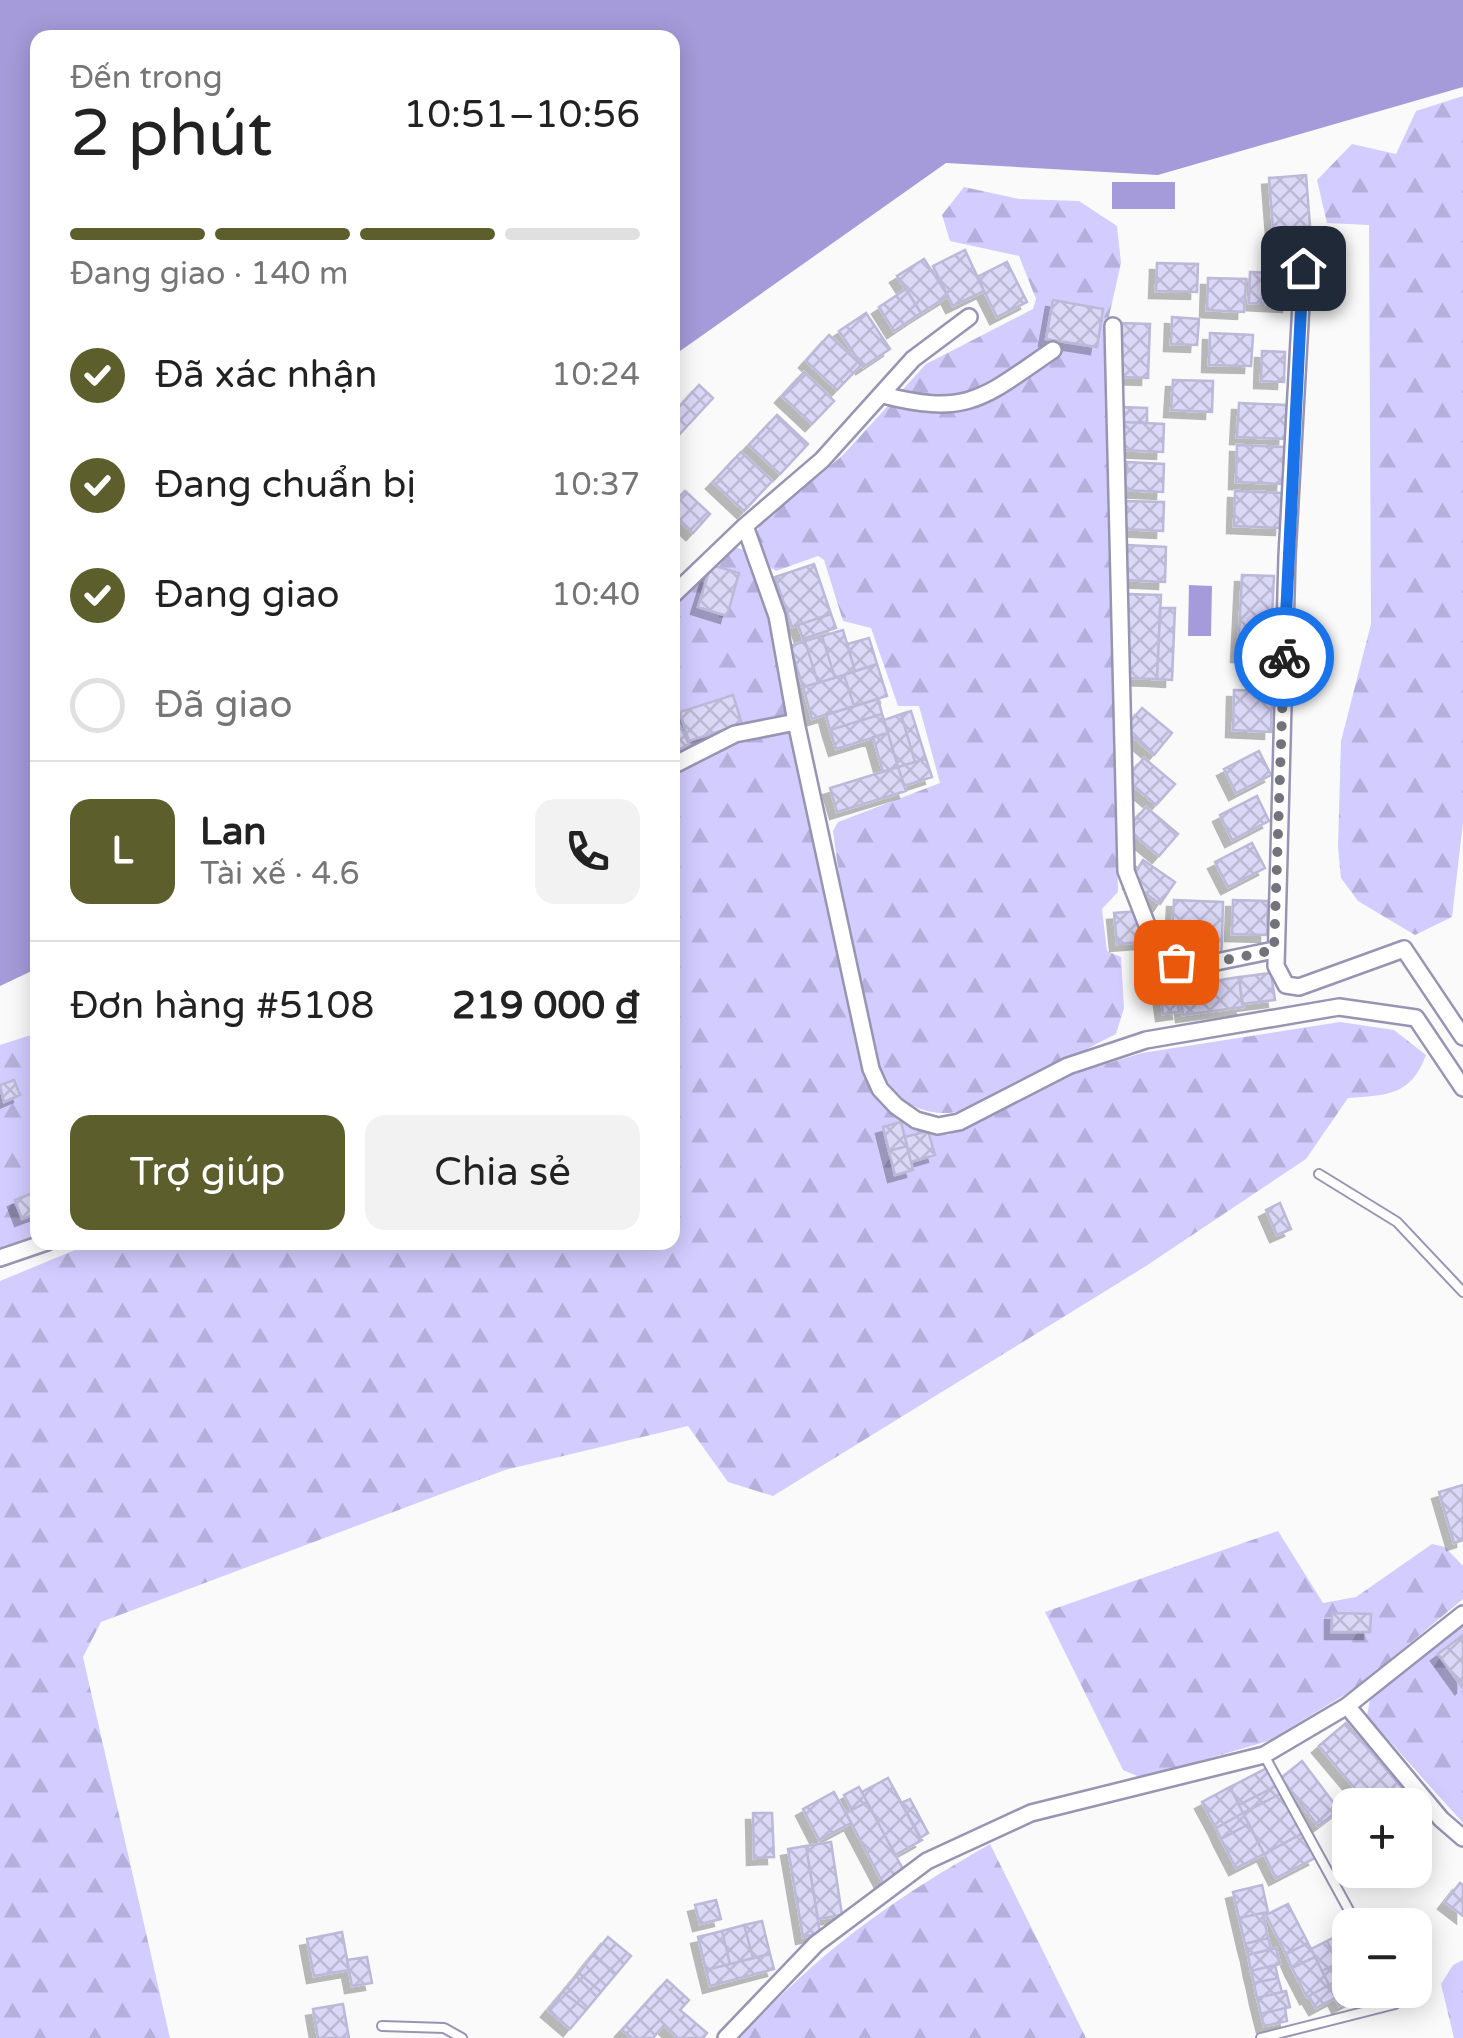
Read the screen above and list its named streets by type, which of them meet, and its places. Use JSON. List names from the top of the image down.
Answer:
{
  "page": {
    "heading": ["2 phút", "Đến trong", "10:51–10:56"],
    "panel": [
      "Lan",
      "Tài xế · 4.6",
      "Đơn hàng #5108",
      "219 000 ₫"
    ],
    "bar": "Đang giao · 140 m",
    "list": [
      ["Đã xác nhận", "10:24"],
      ["Đang chuẩn bị", "10:37"],
      ["Đang giao", "10:40"],
      "Đã giao"
    ],
    "round": "L",
    "buttons": ["Trợ giúp", "Chia sẻ"],
    "map_buttons": ["+", "−"]
  }
}
